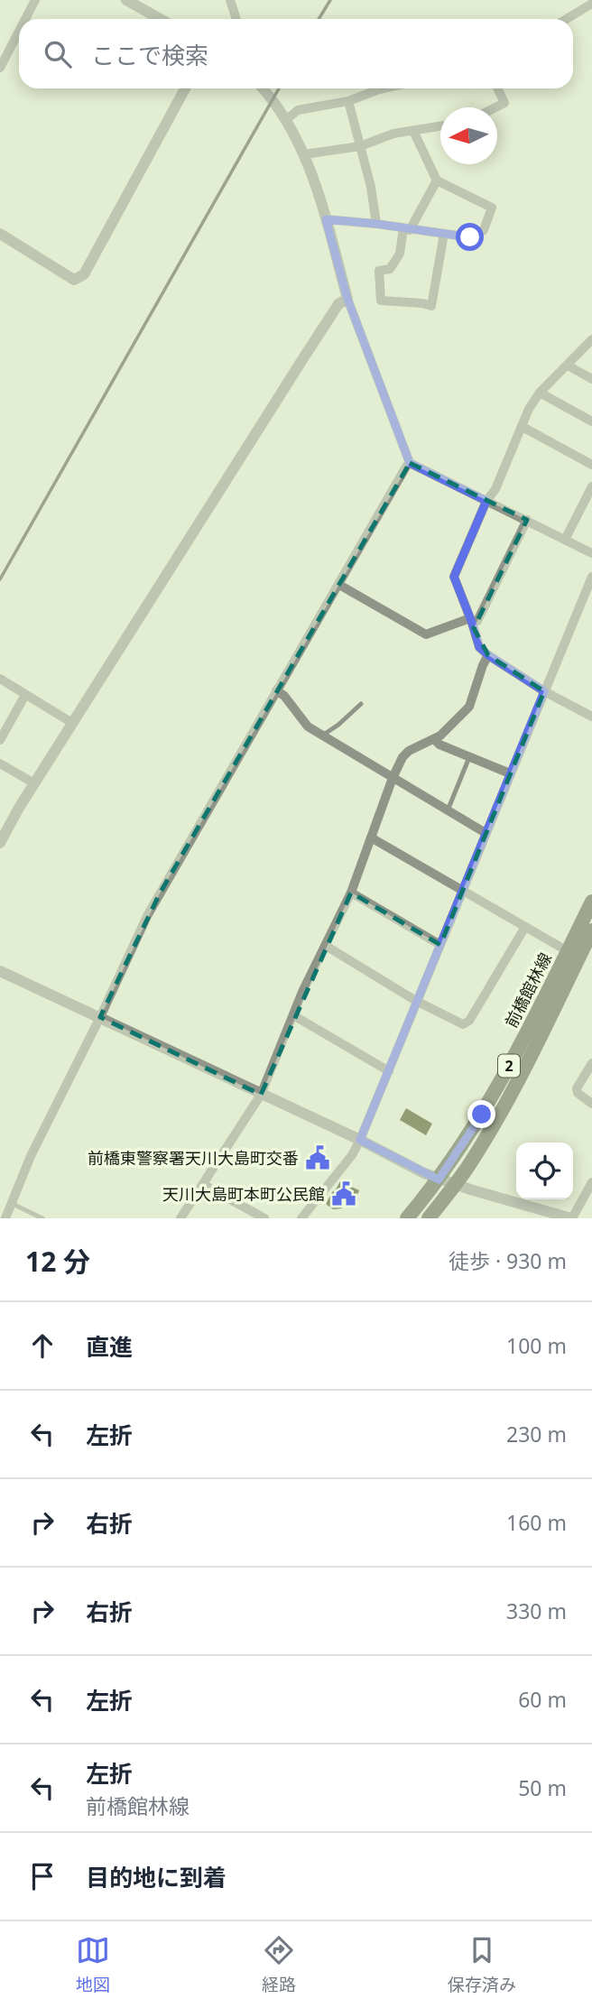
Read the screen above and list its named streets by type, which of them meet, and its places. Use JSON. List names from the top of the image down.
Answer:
{
  "streets": {
    "main road": ["前橋館林線", "2"]
  },
  "places": {
    "public building": ["前橋東警察署天川大島町交番", "天川大島町本町公民館"]
  },
  "north": "left",
  "page": {
    "search": "ここで検索",
    "heading": ["12 分", "徒歩 · 930 m"],
    "list": [
      ["直進", "100 m"],
      ["左折", "230 m"],
      ["右折", "160 m"],
      ["右折", "330 m"],
      ["左折", "60 m"],
      ["左折", "前橋館林線", "50 m"],
      "目的地に到着"
    ],
    "nav": ["地図", "経路", "保存済み"]
  }
}
